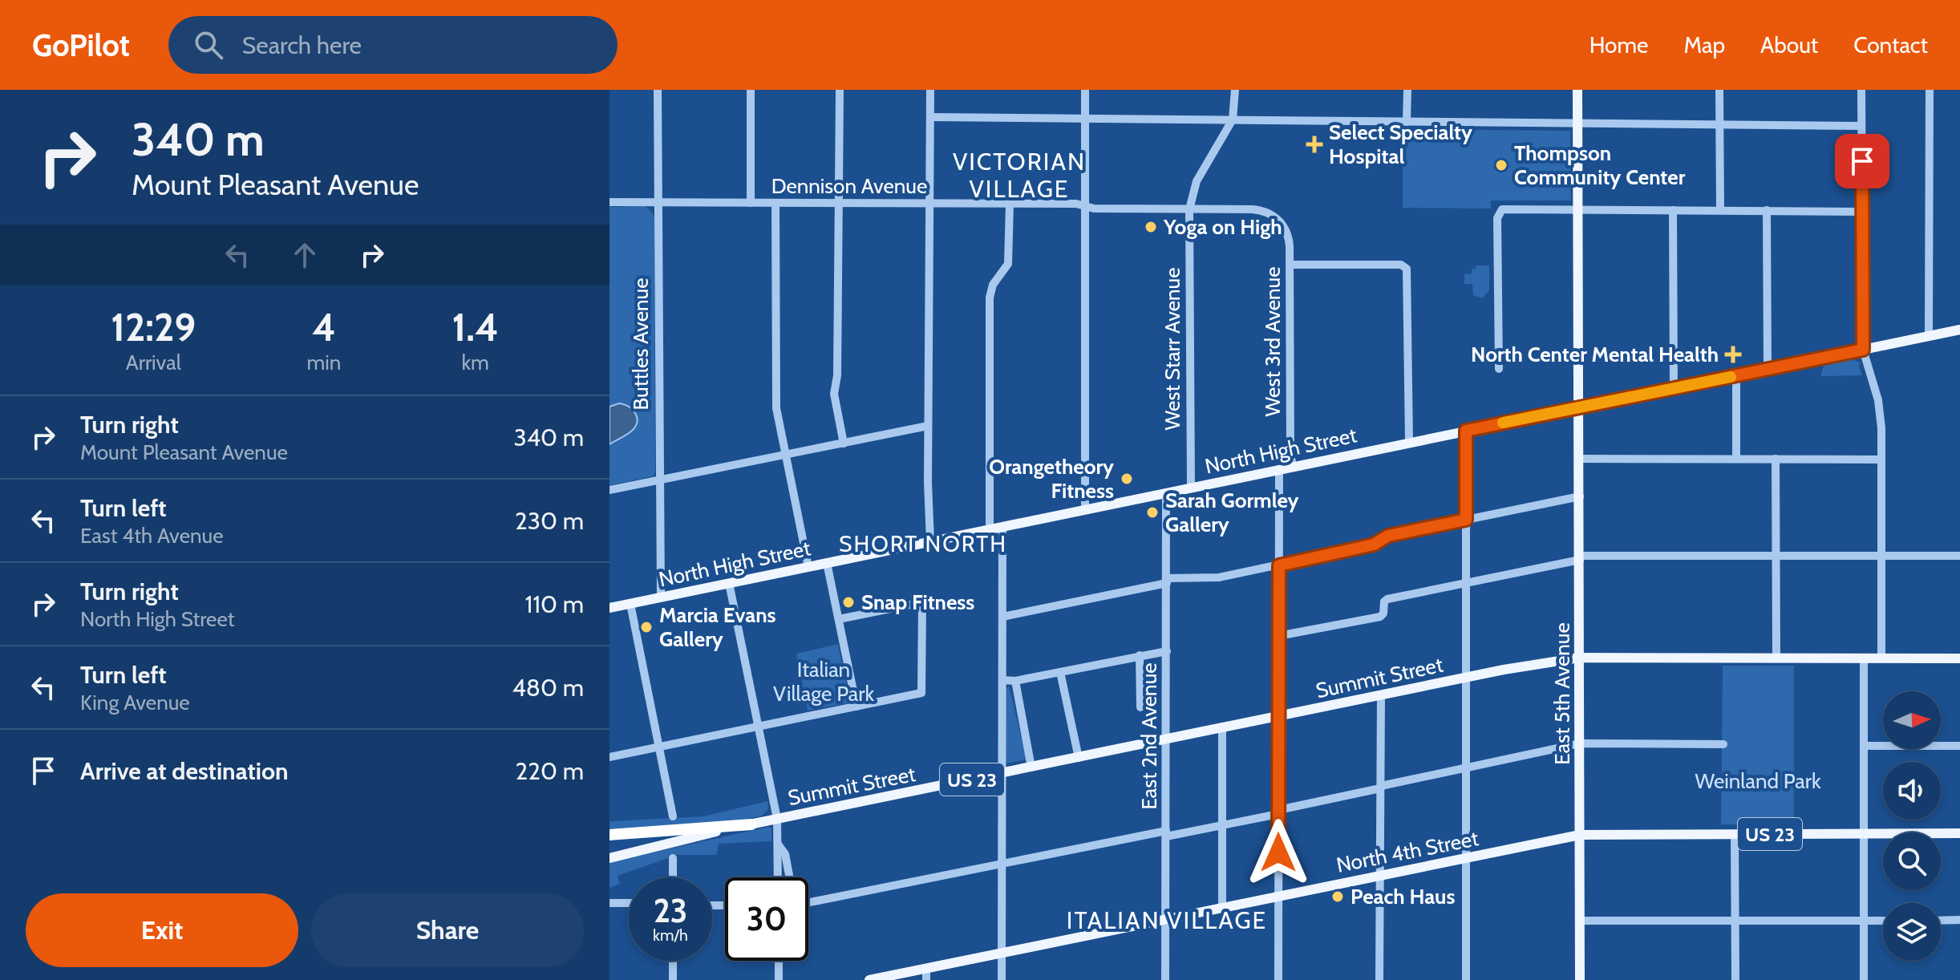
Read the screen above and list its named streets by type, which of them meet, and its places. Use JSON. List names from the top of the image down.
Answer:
{
  "streets": {
    "main road": [
      "North High Street",
      "Summit Street",
      "East 5th Avenue",
      "US 23",
      "North 4th Street"
    ],
    "street": [
      "Dennison Avenue",
      "West 3rd Avenue",
      "Buttles Avenue",
      "West Starr Avenue",
      "East 2nd Avenue"
    ]
  },
  "crossings": [
    ["Dennison Avenue", "West 3rd Avenue"],
    ["Dennison Avenue", "Buttles Avenue"],
    ["Dennison Avenue", "West Starr Avenue"],
    ["West 3rd Avenue", "North High Street"],
    ["Buttles Avenue", "North High Street"],
    ["West Starr Avenue", "North High Street"],
    ["North High Street", "East 5th Avenue"],
    ["North High Street", "East 2nd Avenue"],
    ["Summit Street", "East 5th Avenue"],
    ["Summit Street", "East 2nd Avenue"],
    ["Summit Street", "US 23"],
    ["East 5th Avenue", "North 4th Street"],
    ["East 2nd Avenue", "North 4th Street"]
  ],
  "districts": ["VICTORIAN VILLAGE", "SHORT NORTH", "ITALIAN VILLAGE"],
  "parks": ["Italian Village Park", "Weinland Park"],
  "places": {
    "health": ["Select Specialty Hospital", "North Center Mental Health"],
    "other": [
      "Thompson Community Center",
      "Yoga on High",
      "Orangetheory Fitness",
      "Sarah Gormley Gallery",
      "Snap Fitness",
      "Marcia Evans Gallery",
      "Peach Haus"
    ]
  },
  "north": "right",
  "page": {
    "header": "GoPilot",
    "search": "Search here",
    "nav": [
      "Home",
      "Map",
      "About",
      "Contact"
    ],
    "turn": ["340 m", "Mount Pleasant Avenue"],
    "eta": [
      "12:29",
      "Arrival",
      "4",
      "min",
      "1.4",
      "km"
    ],
    "list": [
      {
        "name": "Turn right",
        "note": "Mount Pleasant Avenue",
        "value": "340 m"
      },
      {
        "name": "Turn left",
        "note": "East 4th Avenue",
        "value": "230 m"
      },
      {
        "name": "Turn right",
        "note": "North High Street",
        "value": "110 m"
      },
      {
        "name": "Turn left",
        "note": "King Avenue",
        "value": "480 m"
      },
      {
        "name": "Arrive at destination",
        "value": "220 m"
      }
    ],
    "speed": "23 km/h",
    "limit": "30",
    "buttons": ["Exit", "Share"]
  }
}
